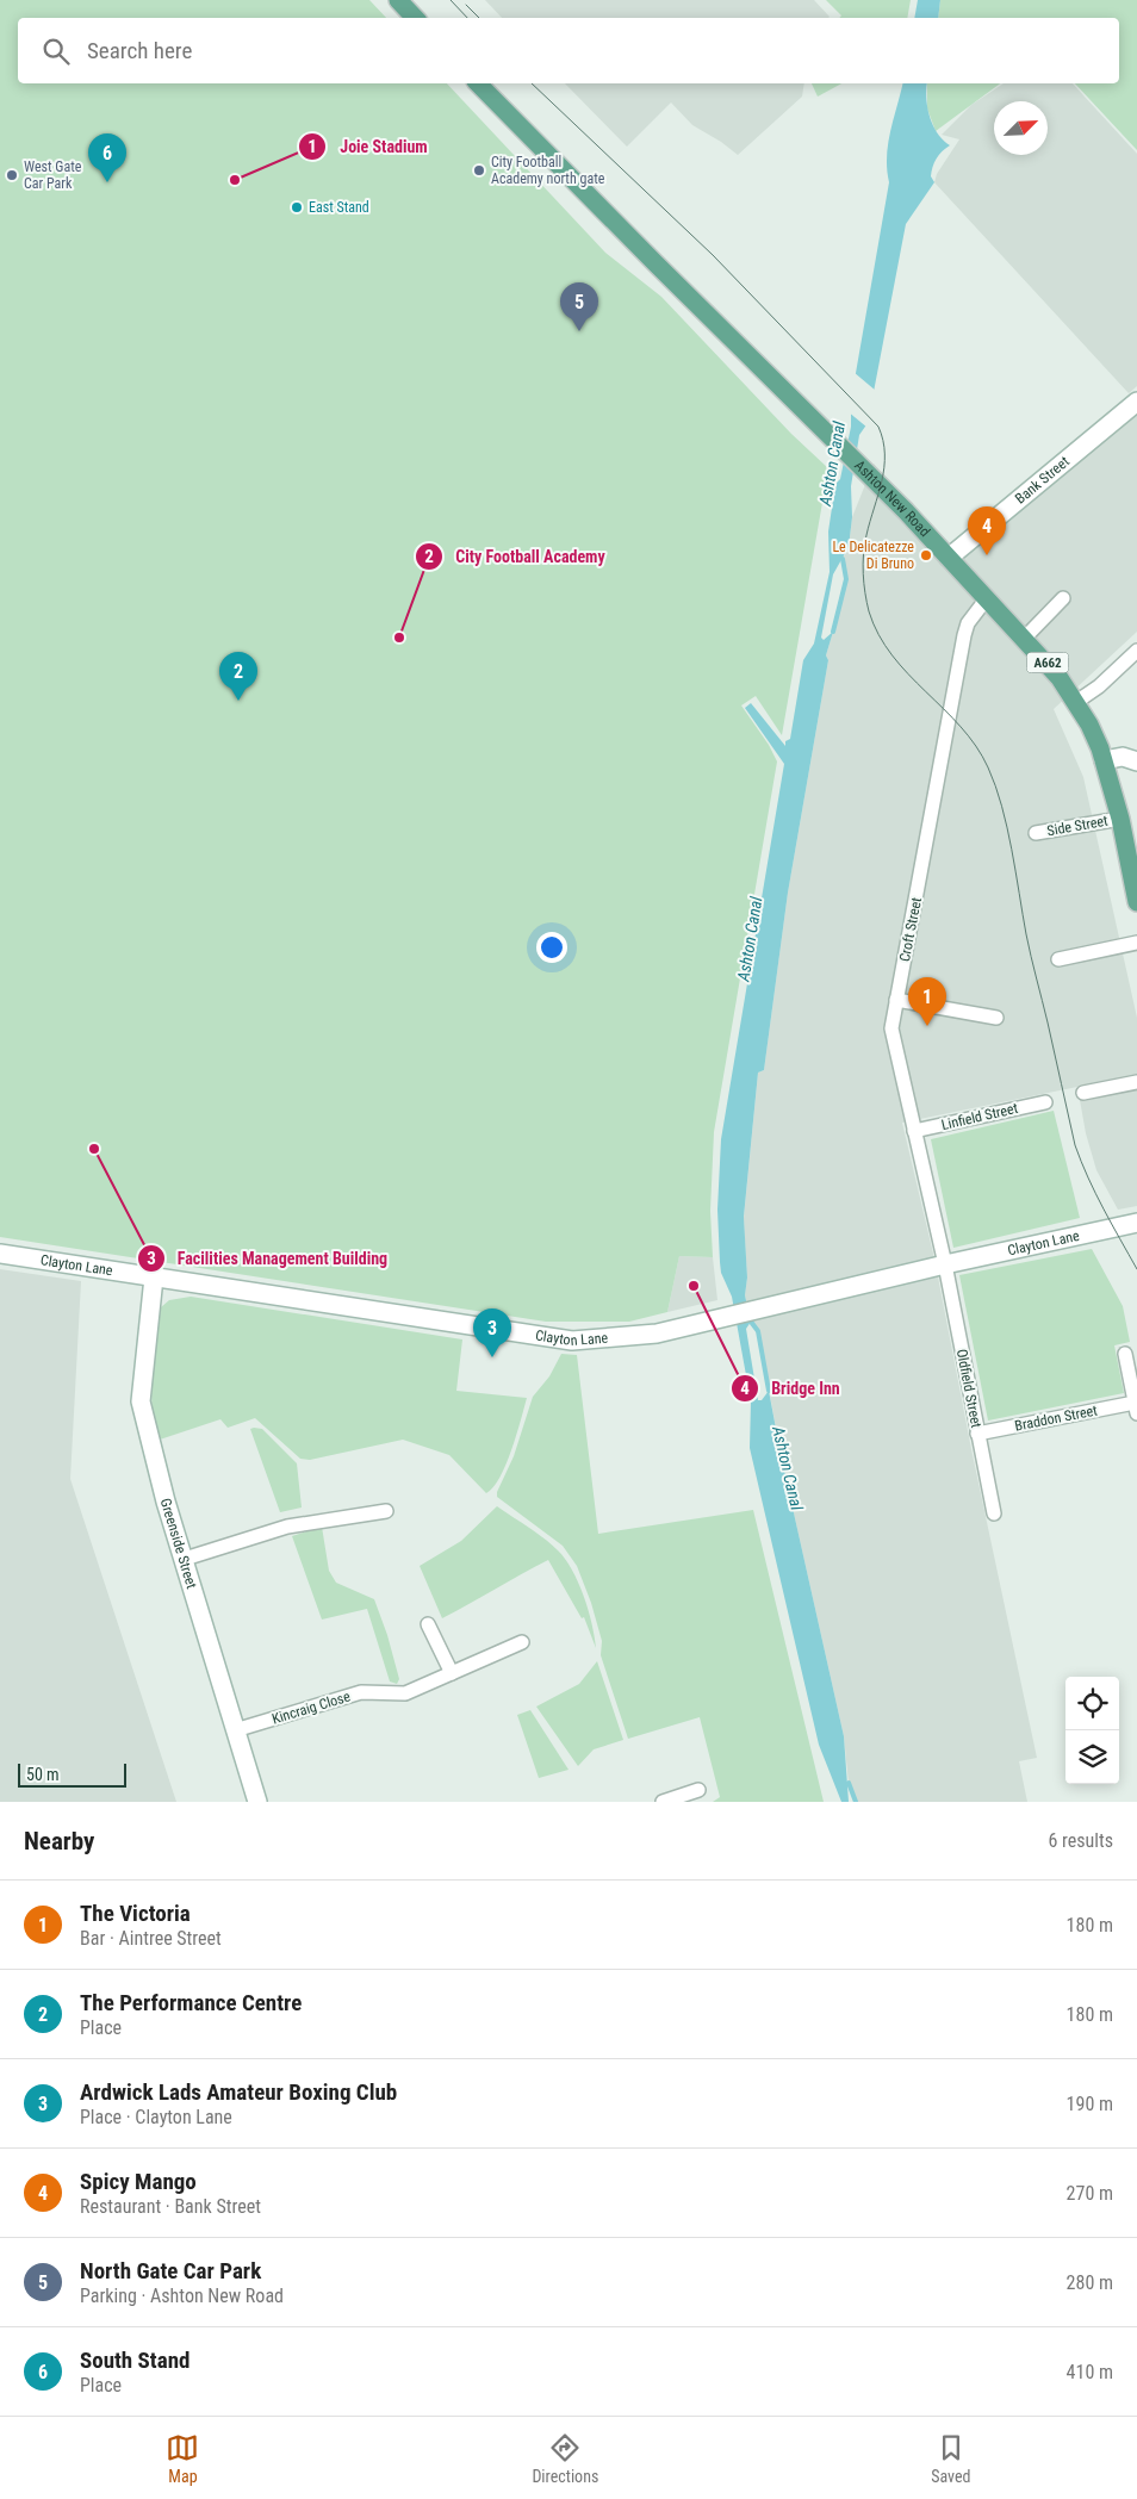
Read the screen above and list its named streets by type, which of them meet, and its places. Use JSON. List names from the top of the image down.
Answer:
{
  "streets": {
    "main road": ["Ashton New Road", "A662"],
    "street": [
      "Bank Street",
      "Side Street",
      "Croft Street",
      "Linfield Street",
      "Clayton Lane",
      "Oldfield Street",
      "Braddon Street",
      "Greenside Street",
      "Kincraig Close"
    ]
  },
  "crossings": [
    ["Bank Street", "Ashton New Road"],
    ["Ashton New Road", "Side Street"],
    ["Ashton New Road", "Croft Street"],
    ["Croft Street", "Linfield Street"],
    ["Croft Street", "Clayton Lane"],
    ["Croft Street", "Oldfield Street"],
    ["Clayton Lane", "Oldfield Street"],
    ["Clayton Lane", "Greenside Street"],
    ["Oldfield Street", "Braddon Street"],
    ["Greenside Street", "Kincraig Close"]
  ],
  "water": ["Ashton Canal"],
  "places": [
    "City Football Academy north gate",
    "West Gate Car Park",
    "Joie Stadium",
    "East Stand",
    "Le Delicatezze Di Bruno",
    "City Football Academy",
    "Facilities Management Building",
    "Bridge Inn"
  ],
  "scale_bar": "50 m",
  "north": "top right",
  "page": {
    "search": "Search here",
    "pins": [
      "6",
      "5",
      "4",
      "2",
      "1",
      "3"
    ],
    "scale": "50 m",
    "heading": ["Nearby", "6 results"],
    "list": [
      {
        "mark": "1",
        "name": "The Victoria",
        "note": "Bar · Aintree Street",
        "value": "180 m"
      },
      {
        "mark": "2",
        "name": "The Performance Centre",
        "note": "Place",
        "value": "180 m"
      },
      {
        "mark": "3",
        "name": "Ardwick Lads Amateur Boxing Club",
        "note": "Place · Clayton Lane",
        "value": "190 m"
      },
      {
        "mark": "4",
        "name": "Spicy Mango",
        "note": "Restaurant · Bank Street",
        "value": "270 m"
      },
      {
        "mark": "5",
        "name": "North Gate Car Park",
        "note": "Parking · Ashton New Road",
        "value": "280 m"
      },
      {
        "mark": "6",
        "name": "South Stand",
        "note": "Place",
        "value": "410 m"
      }
    ],
    "nav": ["Map", "Directions", "Saved"]
  }
}
